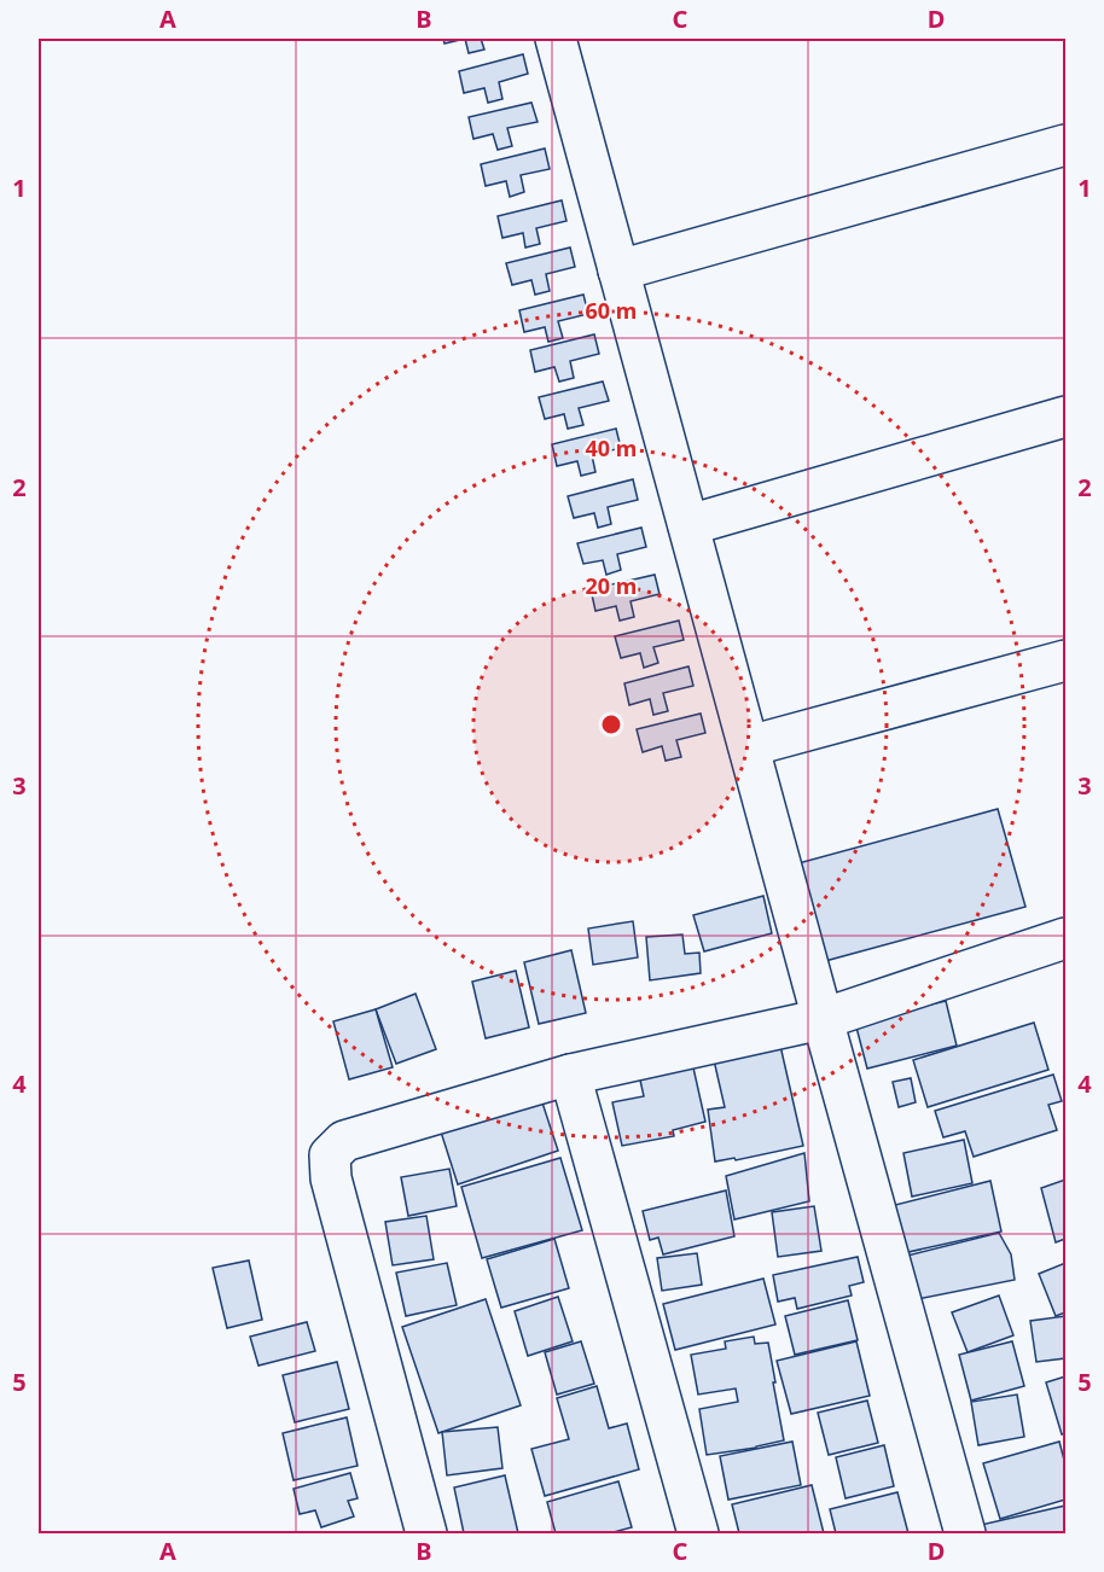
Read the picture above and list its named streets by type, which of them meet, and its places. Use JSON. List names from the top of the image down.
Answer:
{
  "grid": {
    "columns": [
      "A",
      "B",
      "C",
      "D"
    ],
    "rows": [
      "1",
      "2",
      "3",
      "4",
      "5"
    ]
  },
  "rings": ["60 m", "40 m", "20 m"]
}
